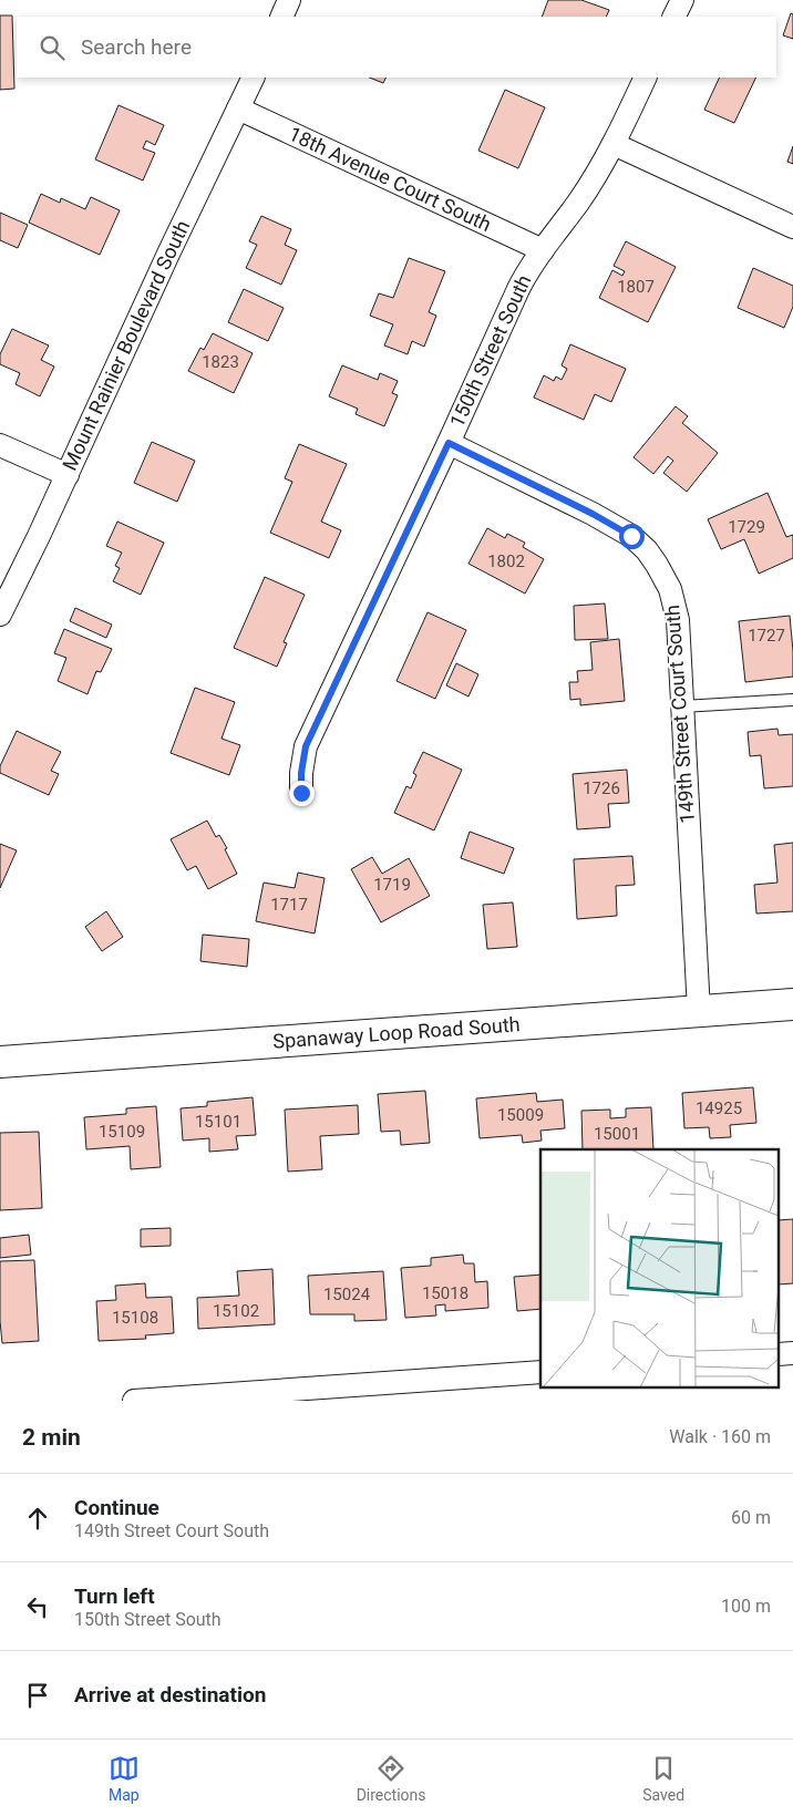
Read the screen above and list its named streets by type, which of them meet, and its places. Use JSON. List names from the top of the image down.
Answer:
{
  "streets": {
    "main road": ["Spanaway Loop Road South"],
    "street": [
      "18th Avenue Court South",
      "Mount Rainier Boulevard South",
      "150th Street South",
      "149th Street Court South"
    ]
  },
  "crossings": [
    ["18th Avenue Court South", "Mount Rainier Boulevard South"],
    ["18th Avenue Court South", "150th Street South"],
    ["150th Street South", "149th Street Court South"],
    ["149th Street Court South", "Spanaway Loop Road South"]
  ],
  "house_numbers": [
    "1807",
    "1823",
    "1729",
    "1802",
    "1727",
    "1726",
    "1719",
    "1717",
    "14925",
    "15009",
    "15101",
    "15109",
    "15001",
    "15018",
    "15024",
    "15102",
    "15108"
  ],
  "page": {
    "search": "Search here",
    "heading": ["2 min", "Walk · 160 m"],
    "list": [
      ["Continue", "149th Street Court South", "60 m"],
      ["Turn left", "150th Street South", "100 m"],
      "Arrive at destination"
    ],
    "nav": ["Map", "Directions", "Saved"]
  }
}
